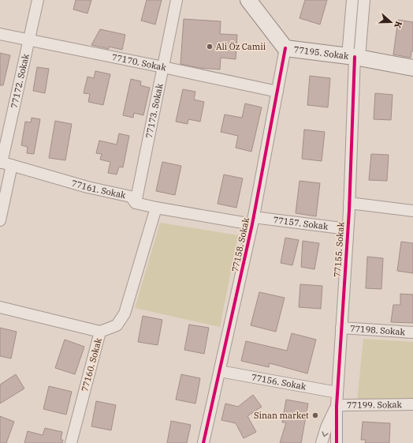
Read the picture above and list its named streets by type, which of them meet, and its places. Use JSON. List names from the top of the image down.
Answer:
{
  "streets": {
    "main road": ["77195. Sokak"],
    "street": [
      "77170. Sokak",
      "77172. Sokak",
      "77173. Sokak",
      "77161. Sokak",
      "77157. Sokak",
      "77158. Sokak",
      "77155. Sokak",
      "77198. Sokak",
      "77160. Sokak",
      "77156. Sokak",
      "77199. Sokak"
    ]
  },
  "crossings": [
    ["77195. Sokak", "77158. Sokak"],
    ["77195. Sokak", "77155. Sokak"],
    ["77170. Sokak", "77172. Sokak"],
    ["77170. Sokak", "77173. Sokak"],
    ["77170. Sokak", "77158. Sokak"],
    ["77172. Sokak", "77161. Sokak"],
    ["77173. Sokak", "77161. Sokak"],
    ["77161. Sokak", "77157. Sokak"],
    ["77161. Sokak", "77158. Sokak"],
    ["77157. Sokak", "77158. Sokak"],
    ["77157. Sokak", "77155. Sokak"],
    ["77158. Sokak", "77156. Sokak"],
    ["77155. Sokak", "77198. Sokak"],
    ["77155. Sokak", "77156. Sokak"],
    ["77155. Sokak", "77199. Sokak"]
  ],
  "places": ["Ali Öz Camii", "Sinan market"],
  "north": "right"
}
